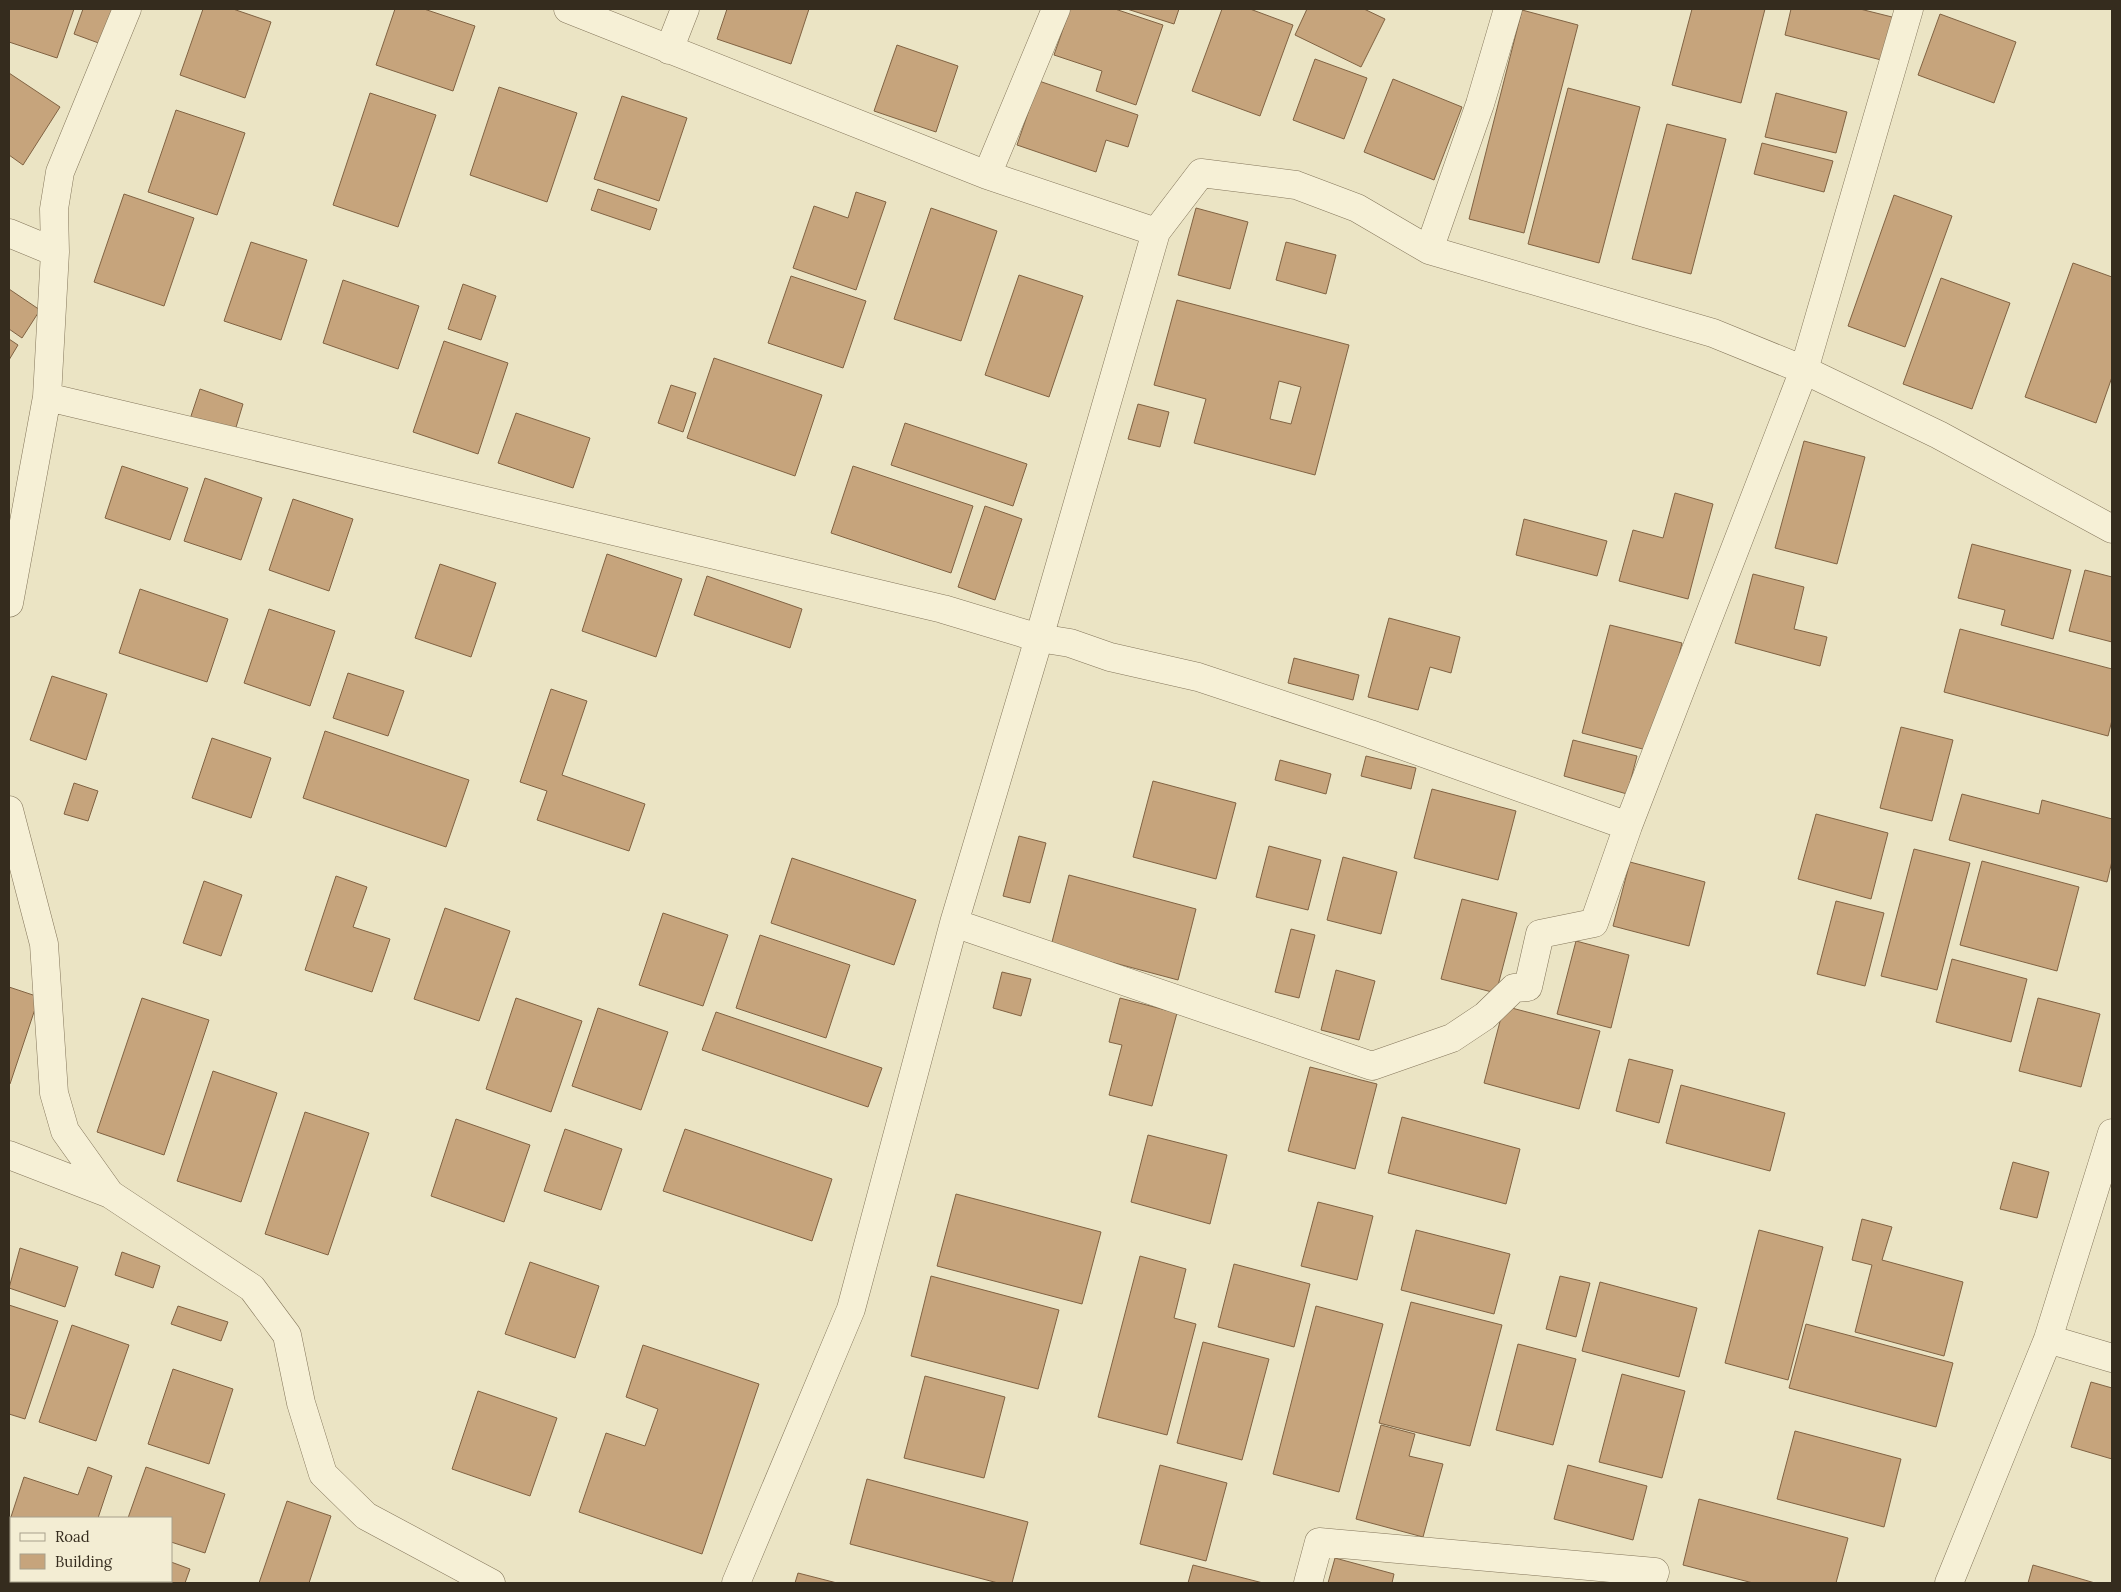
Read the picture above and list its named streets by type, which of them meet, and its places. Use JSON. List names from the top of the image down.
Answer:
{
  "legend": ["Road", "Building"]
}
